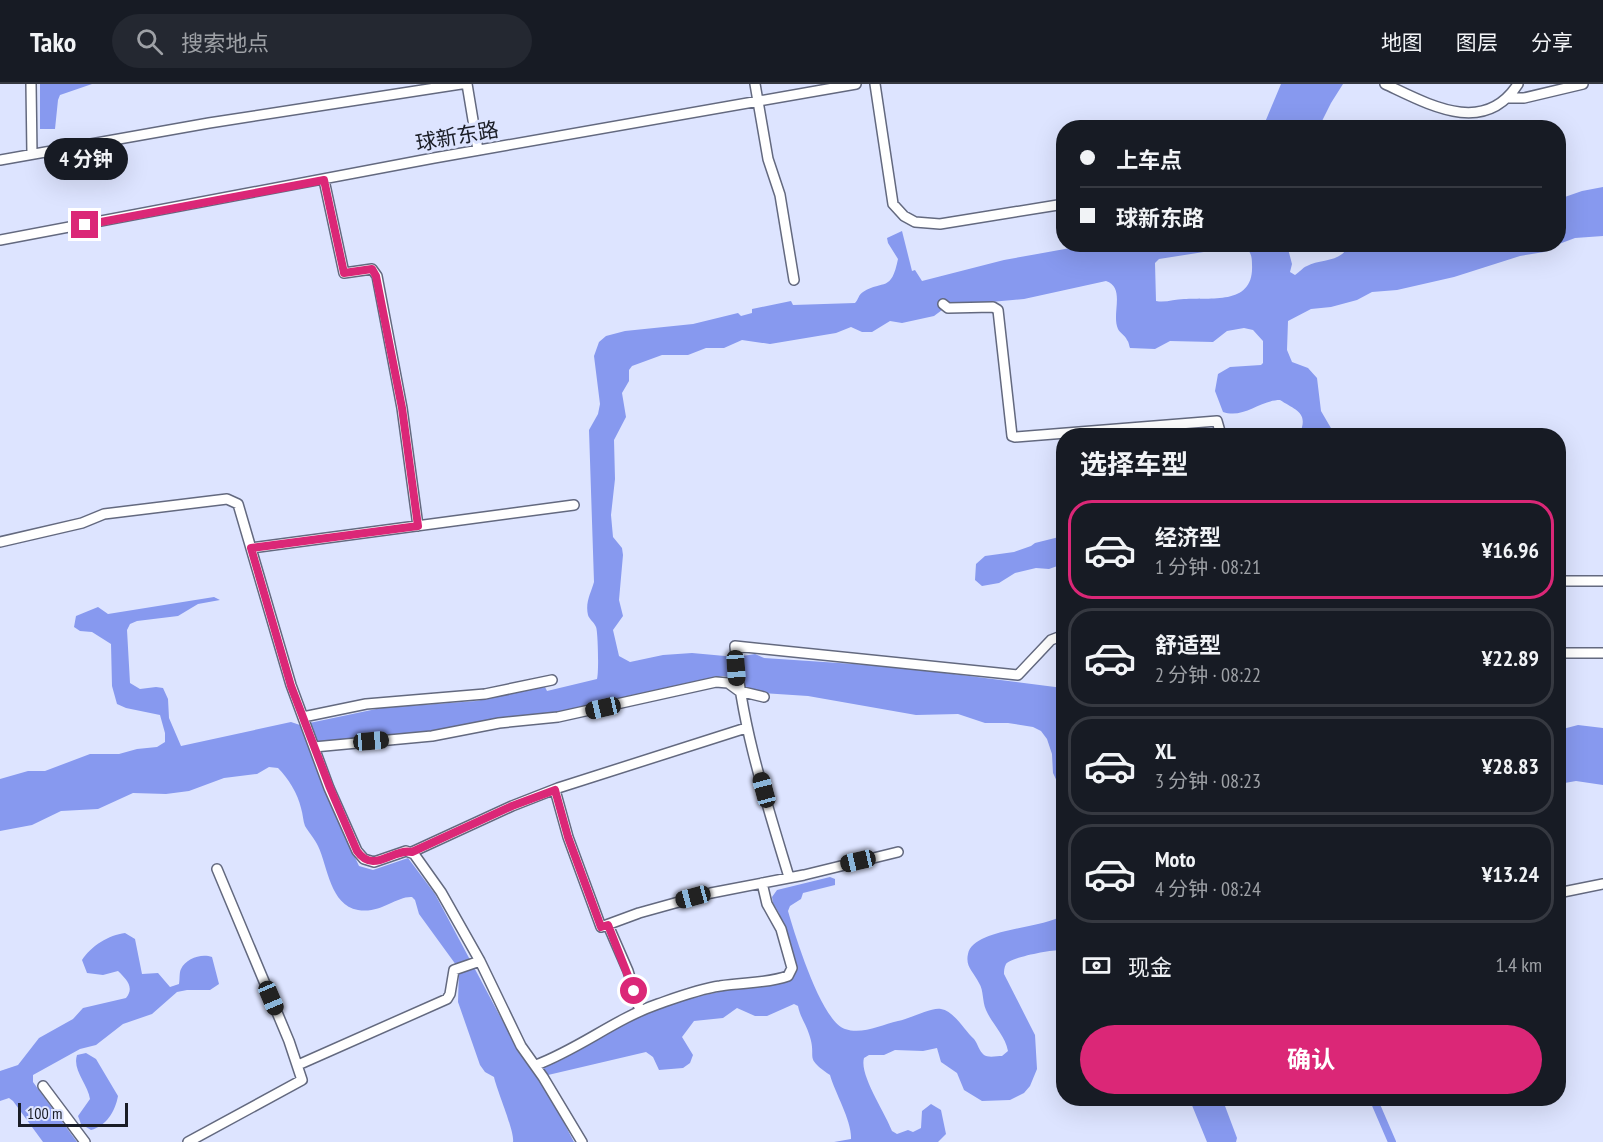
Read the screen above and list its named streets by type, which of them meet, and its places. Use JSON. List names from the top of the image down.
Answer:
{
  "streets": {
    "street": ["球新东路"]
  },
  "scale_bar": "100 m",
  "page": {
    "header": "Tako",
    "search": "搜索地点",
    "nav": ["地图", "图层", "分享"],
    "banner": ["上车点", "球新东路"],
    "bubble": "4 分钟",
    "heading": "选择车型",
    "list": [
      {
        "name": "经济型",
        "note": "1 分钟 · 08:21",
        "value": "¥16.96"
      },
      {
        "name": "舒适型",
        "note": "2 分钟 · 08:22",
        "value": "¥22.89"
      },
      {
        "name": "XL",
        "note": "3 分钟 · 08:23",
        "value": "¥28.83"
      },
      {
        "name": "Moto",
        "note": "4 分钟 · 08:24",
        "value": "¥13.24"
      }
    ],
    "pay": ["现金", "1.4 km"],
    "buttons": "确认",
    "scale": "100 m"
  }
}
